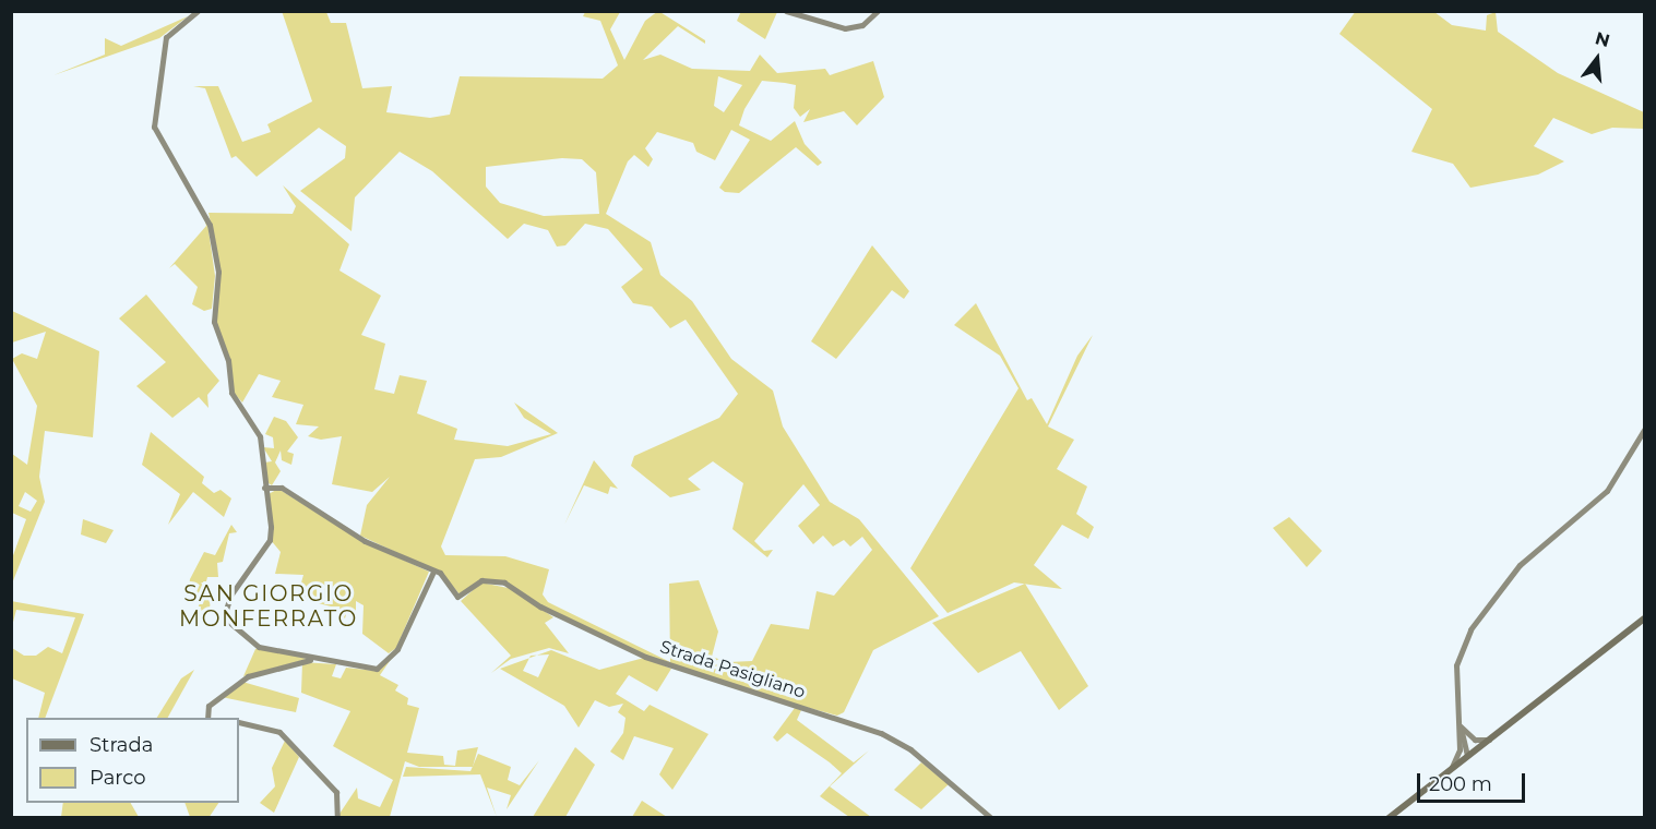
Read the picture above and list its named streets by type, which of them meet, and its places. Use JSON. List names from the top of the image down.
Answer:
{
  "streets": {
    "street": ["Strada Pasigliano"]
  },
  "districts": ["SAN GIORGIO MONFERRATO"],
  "legend": ["Strada", "Parco"],
  "scale_bar": "200 m",
  "north": "top"
}
